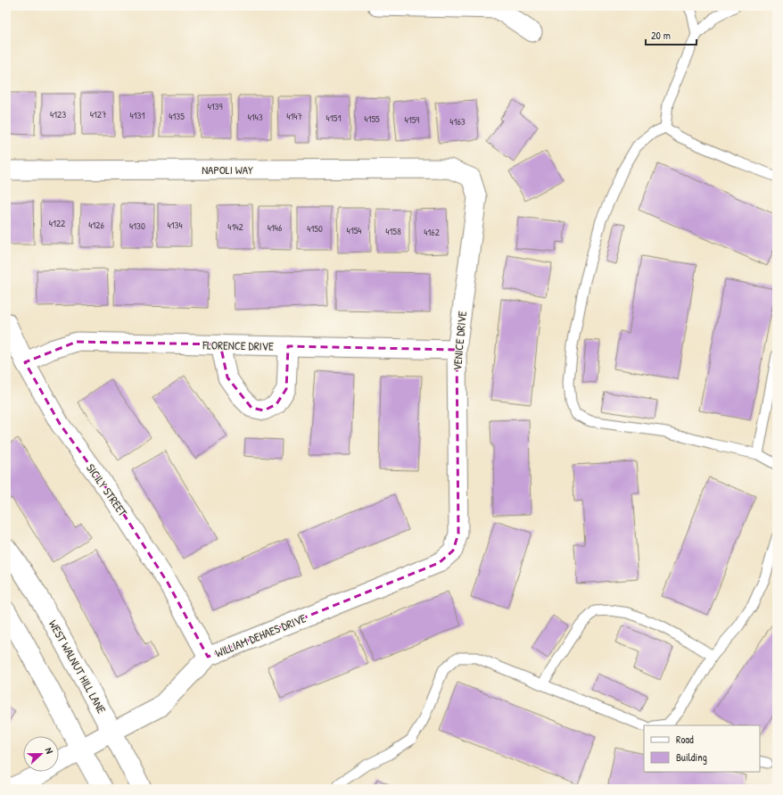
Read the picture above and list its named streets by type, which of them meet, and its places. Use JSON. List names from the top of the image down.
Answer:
{
  "streets": {
    "main road": ["WILLIAM DEHAES DRIVE", "WEST WALNUT HILL LANE"],
    "street": [
      "NAPOLI WAY",
      "VENICE DRIVE",
      "FLORENCE DRIVE",
      "SICILY STREET"
    ]
  },
  "crossings": [
    ["NAPOLI WAY", "VENICE DRIVE"],
    ["VENICE DRIVE", "FLORENCE DRIVE"],
    ["VENICE DRIVE", "WILLIAM DEHAES DRIVE"],
    ["FLORENCE DRIVE", "SICILY STREET"],
    ["SICILY STREET", "WILLIAM DEHAES DRIVE"],
    ["WILLIAM DEHAES DRIVE", "WEST WALNUT HILL LANE"]
  ],
  "house_numbers": [
    "4139",
    "4123",
    "4127",
    "4131",
    "4135",
    "4147",
    "4143",
    "4151",
    "4155",
    "4159",
    "4163",
    "4122",
    "4126",
    "4134",
    "4130",
    "4142",
    "4146",
    "4150",
    "4154",
    "4158",
    "4162"
  ],
  "legend": ["Road", "Building"],
  "scale_bar": "20 m",
  "north": "right"
}
